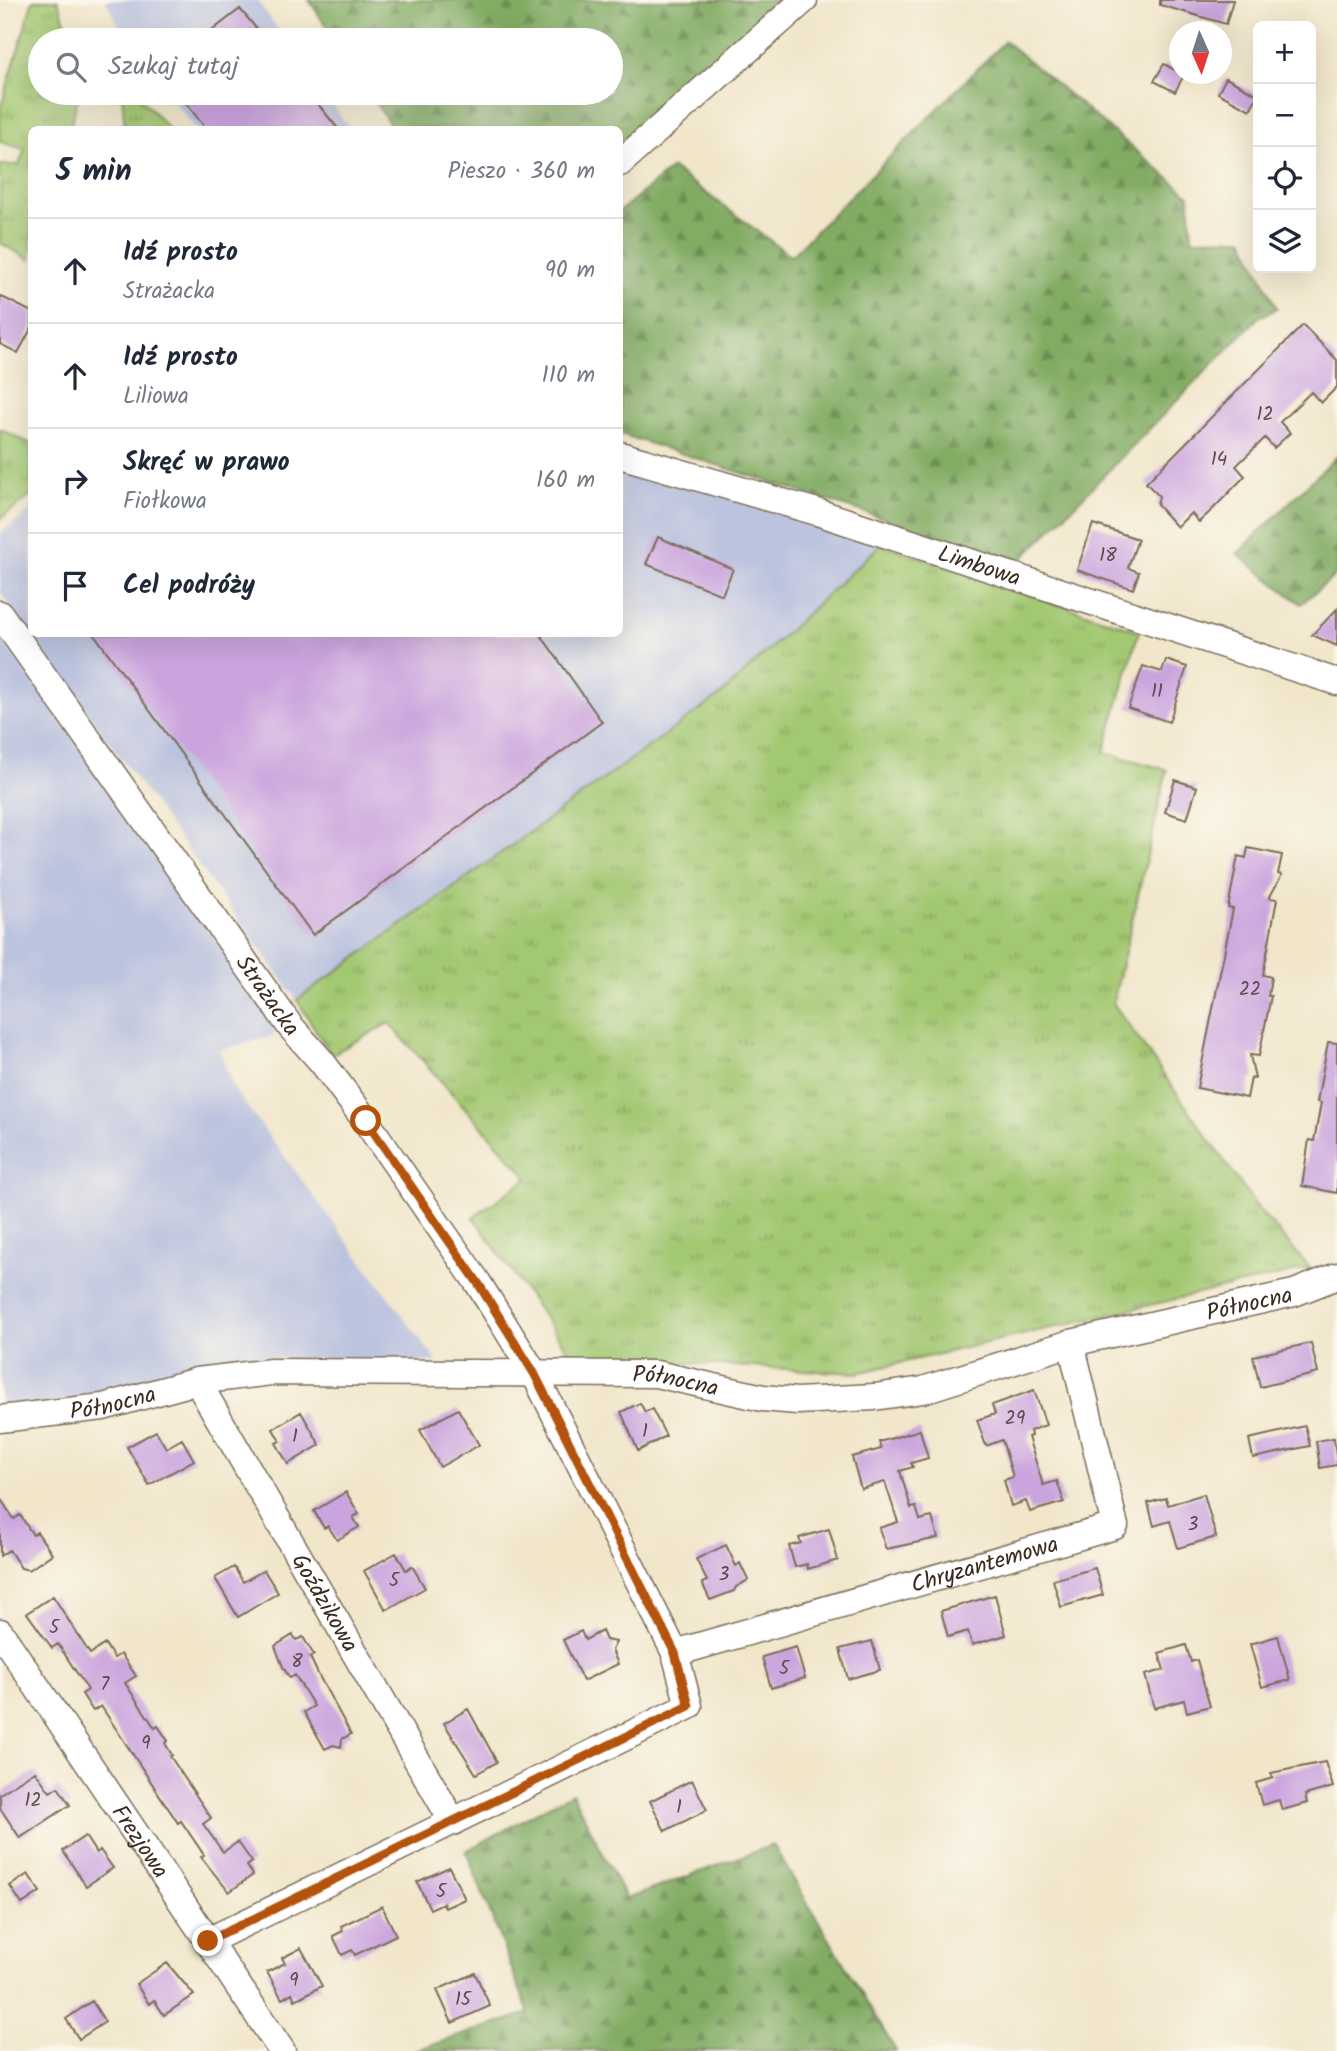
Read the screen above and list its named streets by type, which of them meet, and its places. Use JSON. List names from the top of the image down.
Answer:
{
  "streets": {
    "street": [
      "Limbowa",
      "Strażacka",
      "Północna",
      "Chryzantemowa",
      "Goździkowa",
      "Frezjowa"
    ]
  },
  "crossings": [
    ["Strażacka", "Północna"],
    ["Strażacka", "Chryzantemowa"],
    ["Strażacka", "Goździkowa"],
    ["Północna", "Chryzantemowa"],
    ["Północna", "Goździkowa"]
  ],
  "house_numbers": [
    "12",
    "14",
    "18",
    "11",
    "22",
    "29",
    "1",
    "1",
    "3",
    "3",
    "5",
    "5",
    "8",
    "5",
    "7",
    "9",
    "12",
    "1",
    "5",
    "9",
    "15"
  ],
  "north": "bottom",
  "page": {
    "map_buttons": ["+", "−"],
    "search": "Szukaj tutaj",
    "heading": ["5 min", "Pieszo · 360 m"],
    "list": [
      ["Idź prosto", "Strażacka", "90 m"],
      ["Idź prosto", "Liliowa", "110 m"],
      ["Skręć w prawo", "Fiołkowa", "160 m"],
      "Cel podróży"
    ]
  }
}
